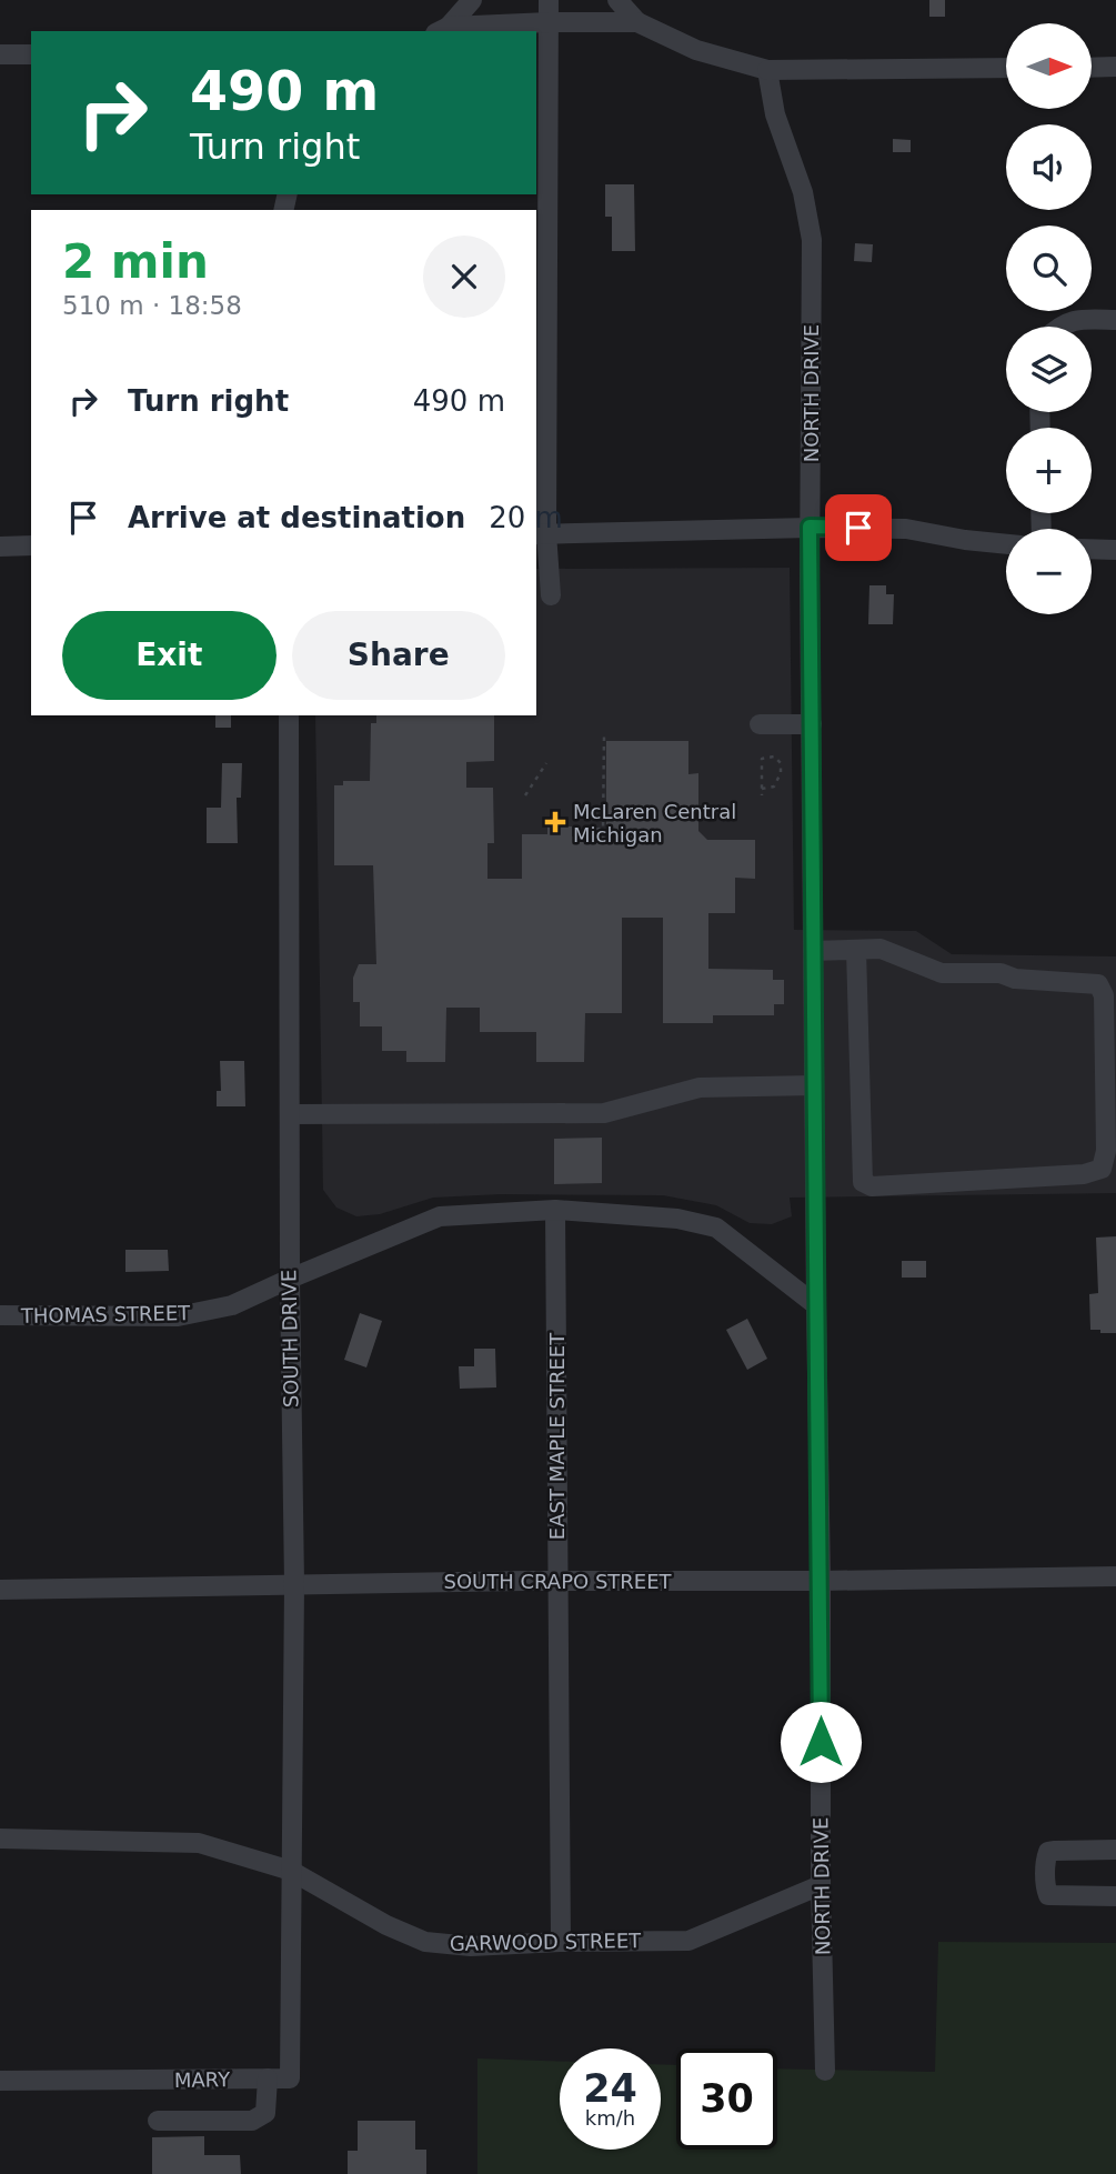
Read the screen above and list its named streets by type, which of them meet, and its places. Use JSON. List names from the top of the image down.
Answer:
{
  "streets": {
    "street": [
      "NORTH DRIVE",
      "THOMAS STREET",
      "SOUTH DRIVE",
      "EAST MAPLE STREET",
      "SOUTH CRAPO STREET",
      "GARWOOD STREET",
      "MARY"
    ]
  },
  "crossings": [
    ["NORTH DRIVE", "THOMAS STREET"],
    ["NORTH DRIVE", "SOUTH CRAPO STREET"],
    ["NORTH DRIVE", "GARWOOD STREET"],
    ["THOMAS STREET", "SOUTH DRIVE"],
    ["THOMAS STREET", "EAST MAPLE STREET"],
    ["SOUTH DRIVE", "SOUTH CRAPO STREET"],
    ["SOUTH DRIVE", "GARWOOD STREET"],
    ["SOUTH DRIVE", "MARY"],
    ["EAST MAPLE STREET", "SOUTH CRAPO STREET"],
    ["EAST MAPLE STREET", "GARWOOD STREET"]
  ],
  "places": {
    "health": ["McLaren Central Michigan"]
  },
  "north": "right",
  "page": {
    "map_buttons": ["+", "−"],
    "turn": ["490 m", "Turn right"],
    "heading": ["2 min", "510 m · 18:58"],
    "list": [
      {
        "name": "Turn right",
        "value": "490 m"
      },
      {
        "name": "Arrive at destination",
        "value": "20 m"
      }
    ],
    "buttons": ["Exit", "Share"],
    "speed": "24 km/h",
    "limit": "30"
  }
}
